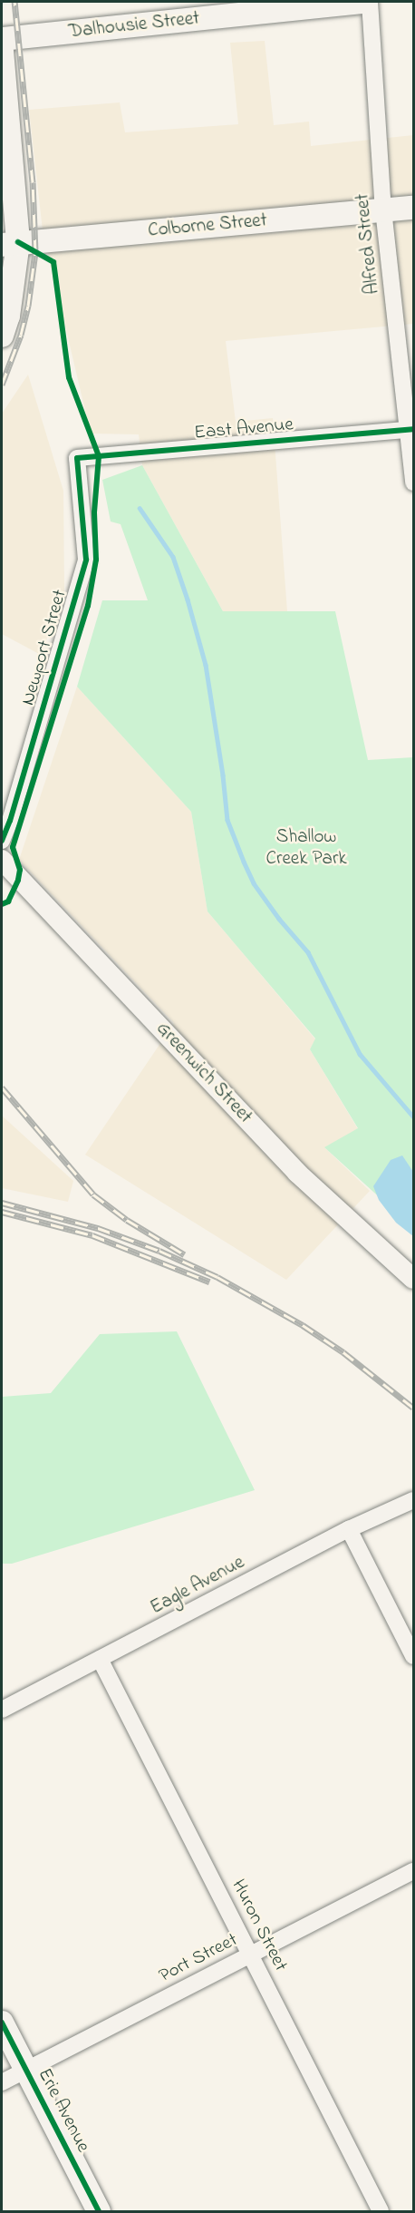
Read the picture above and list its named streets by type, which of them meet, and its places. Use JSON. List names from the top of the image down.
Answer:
{
  "streets": {
    "main road": ["Dalhousie Street", "Colborne Street", "Erie Avenue"],
    "street": [
      "Alfred Street",
      "East Avenue",
      "Newport Street",
      "Greenwich Street",
      "Eagle Avenue",
      "Huron Street",
      "Port Street"
    ]
  },
  "crossings": [
    ["Colborne Street", "Alfred Street"],
    ["Alfred Street", "East Avenue"],
    ["East Avenue", "Newport Street"],
    ["Eagle Avenue", "Huron Street"],
    ["Huron Street", "Port Street"],
    ["Port Street", "Erie Avenue"]
  ],
  "parks": ["Shallow Creek Park"]
}
